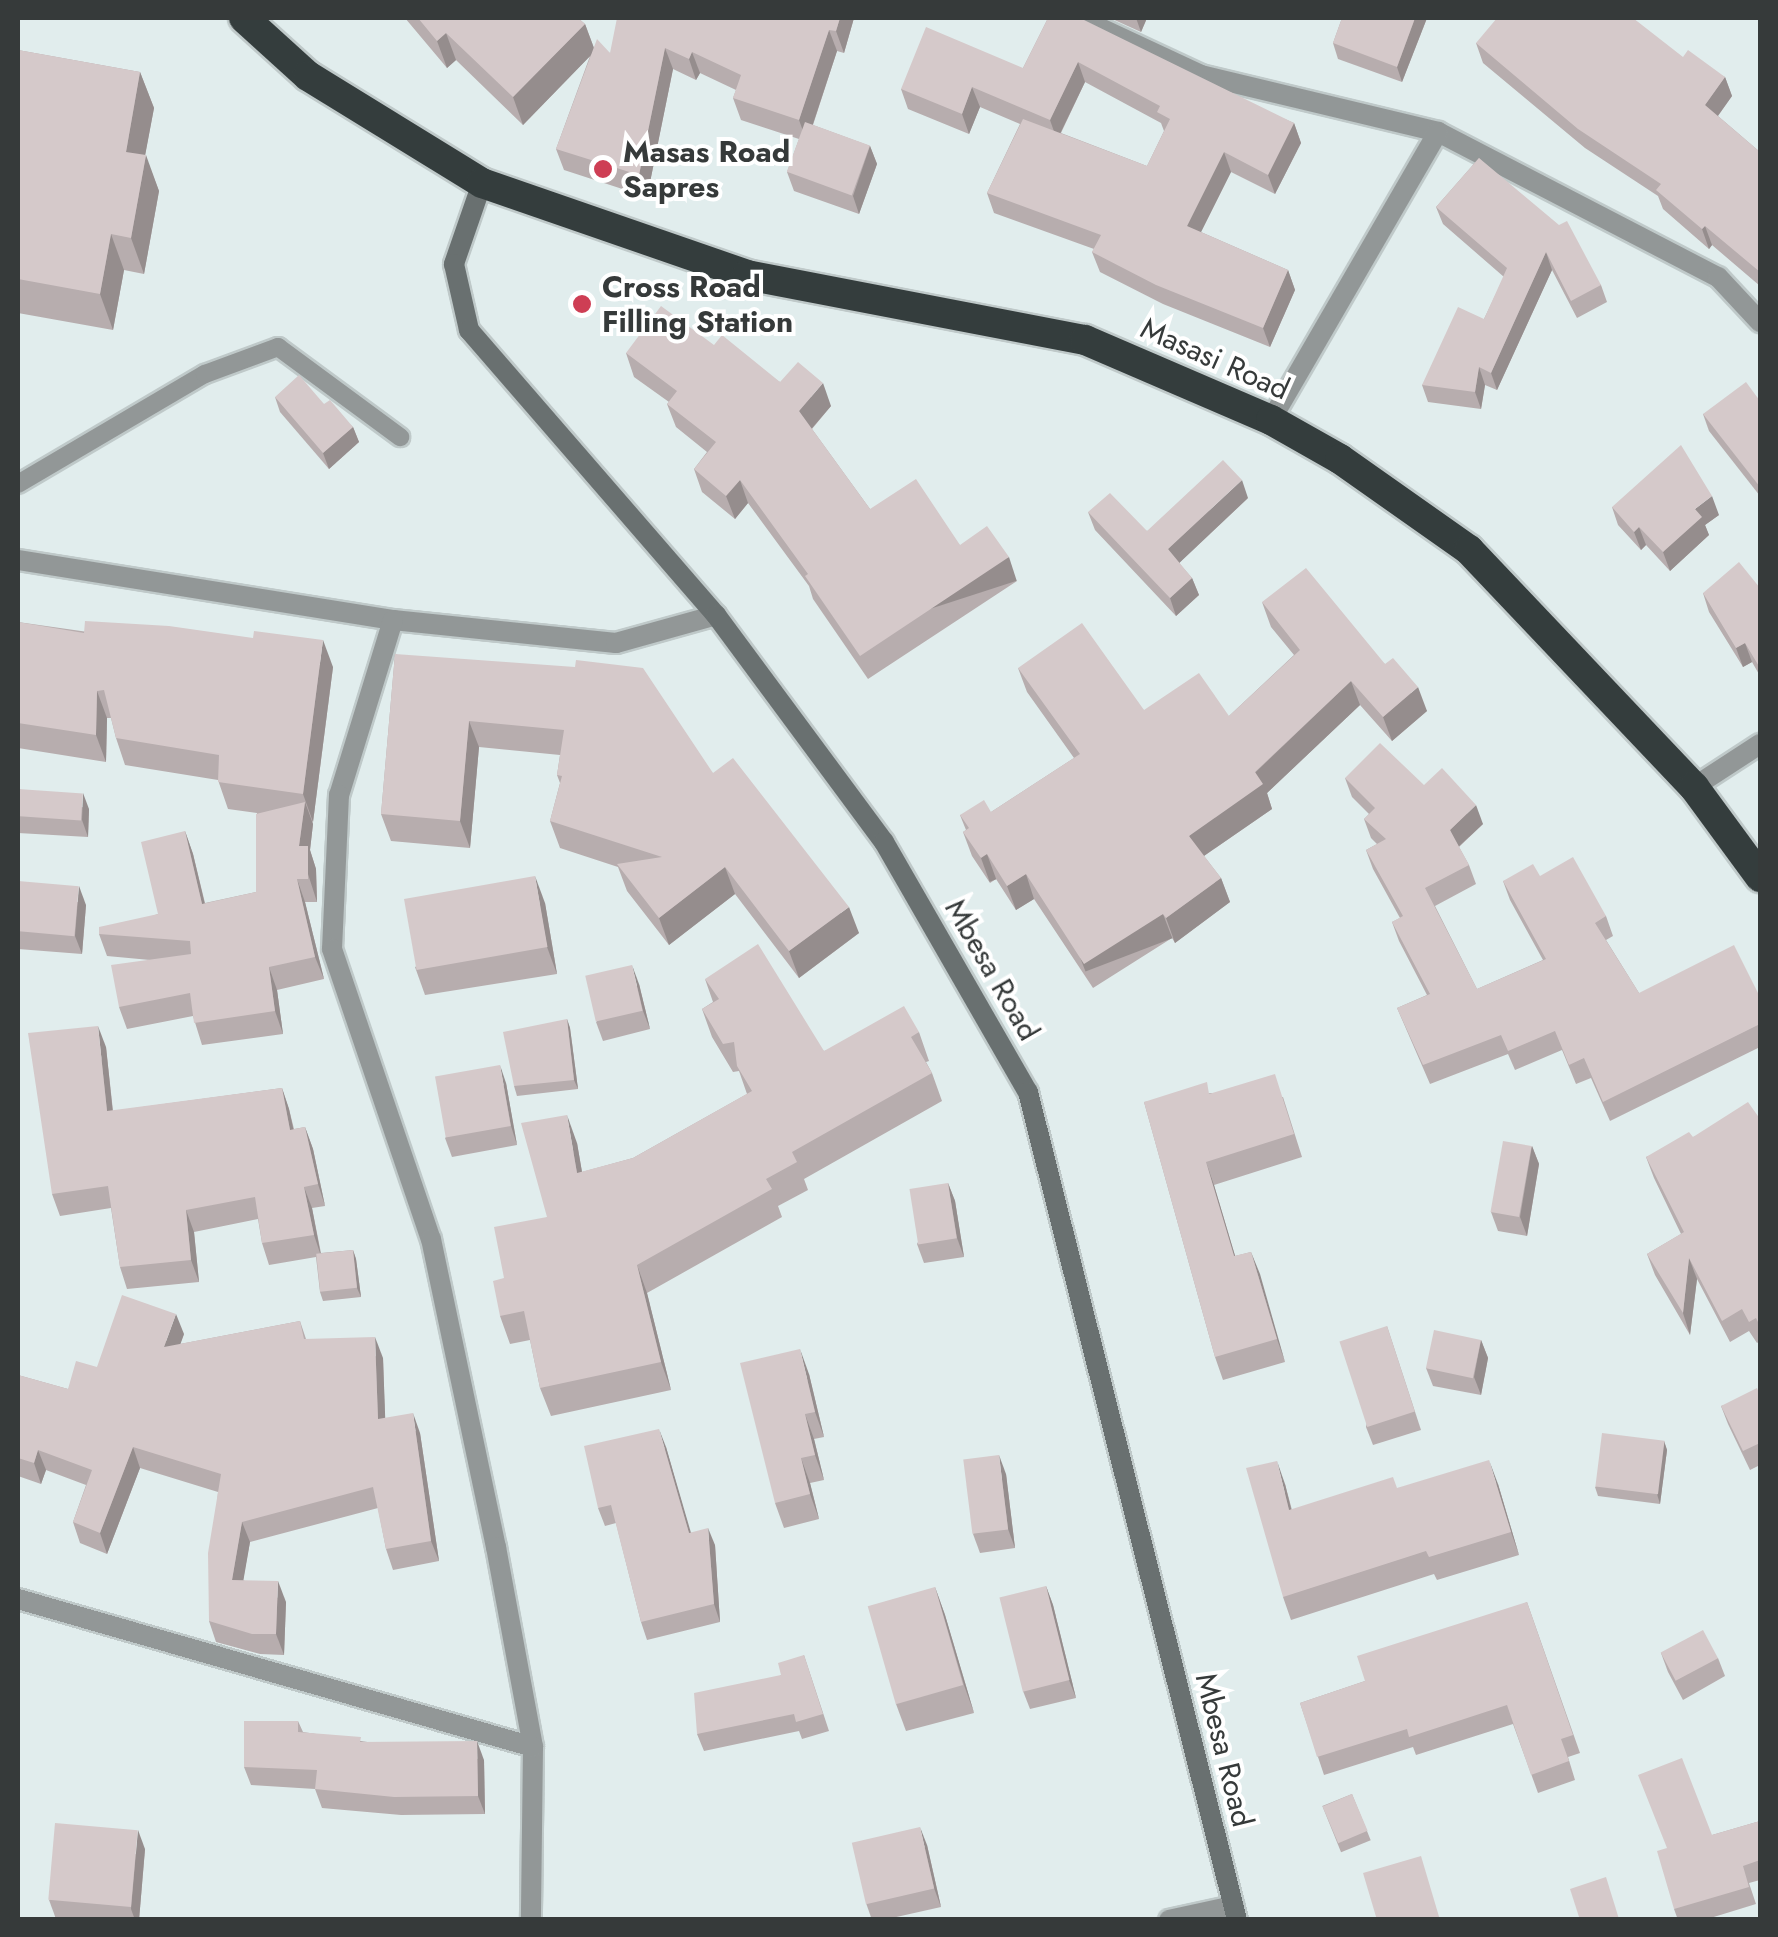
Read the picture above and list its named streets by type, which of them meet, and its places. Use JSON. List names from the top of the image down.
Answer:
{
  "streets": {
    "highway": ["Masasi Road"],
    "main road": ["Mbesa Road"]
  },
  "crossings": [
    ["Masasi Road", "Mbesa Road"]
  ],
  "places": ["Masas Road Sapres", "Cross Road Filling Station"]
}
